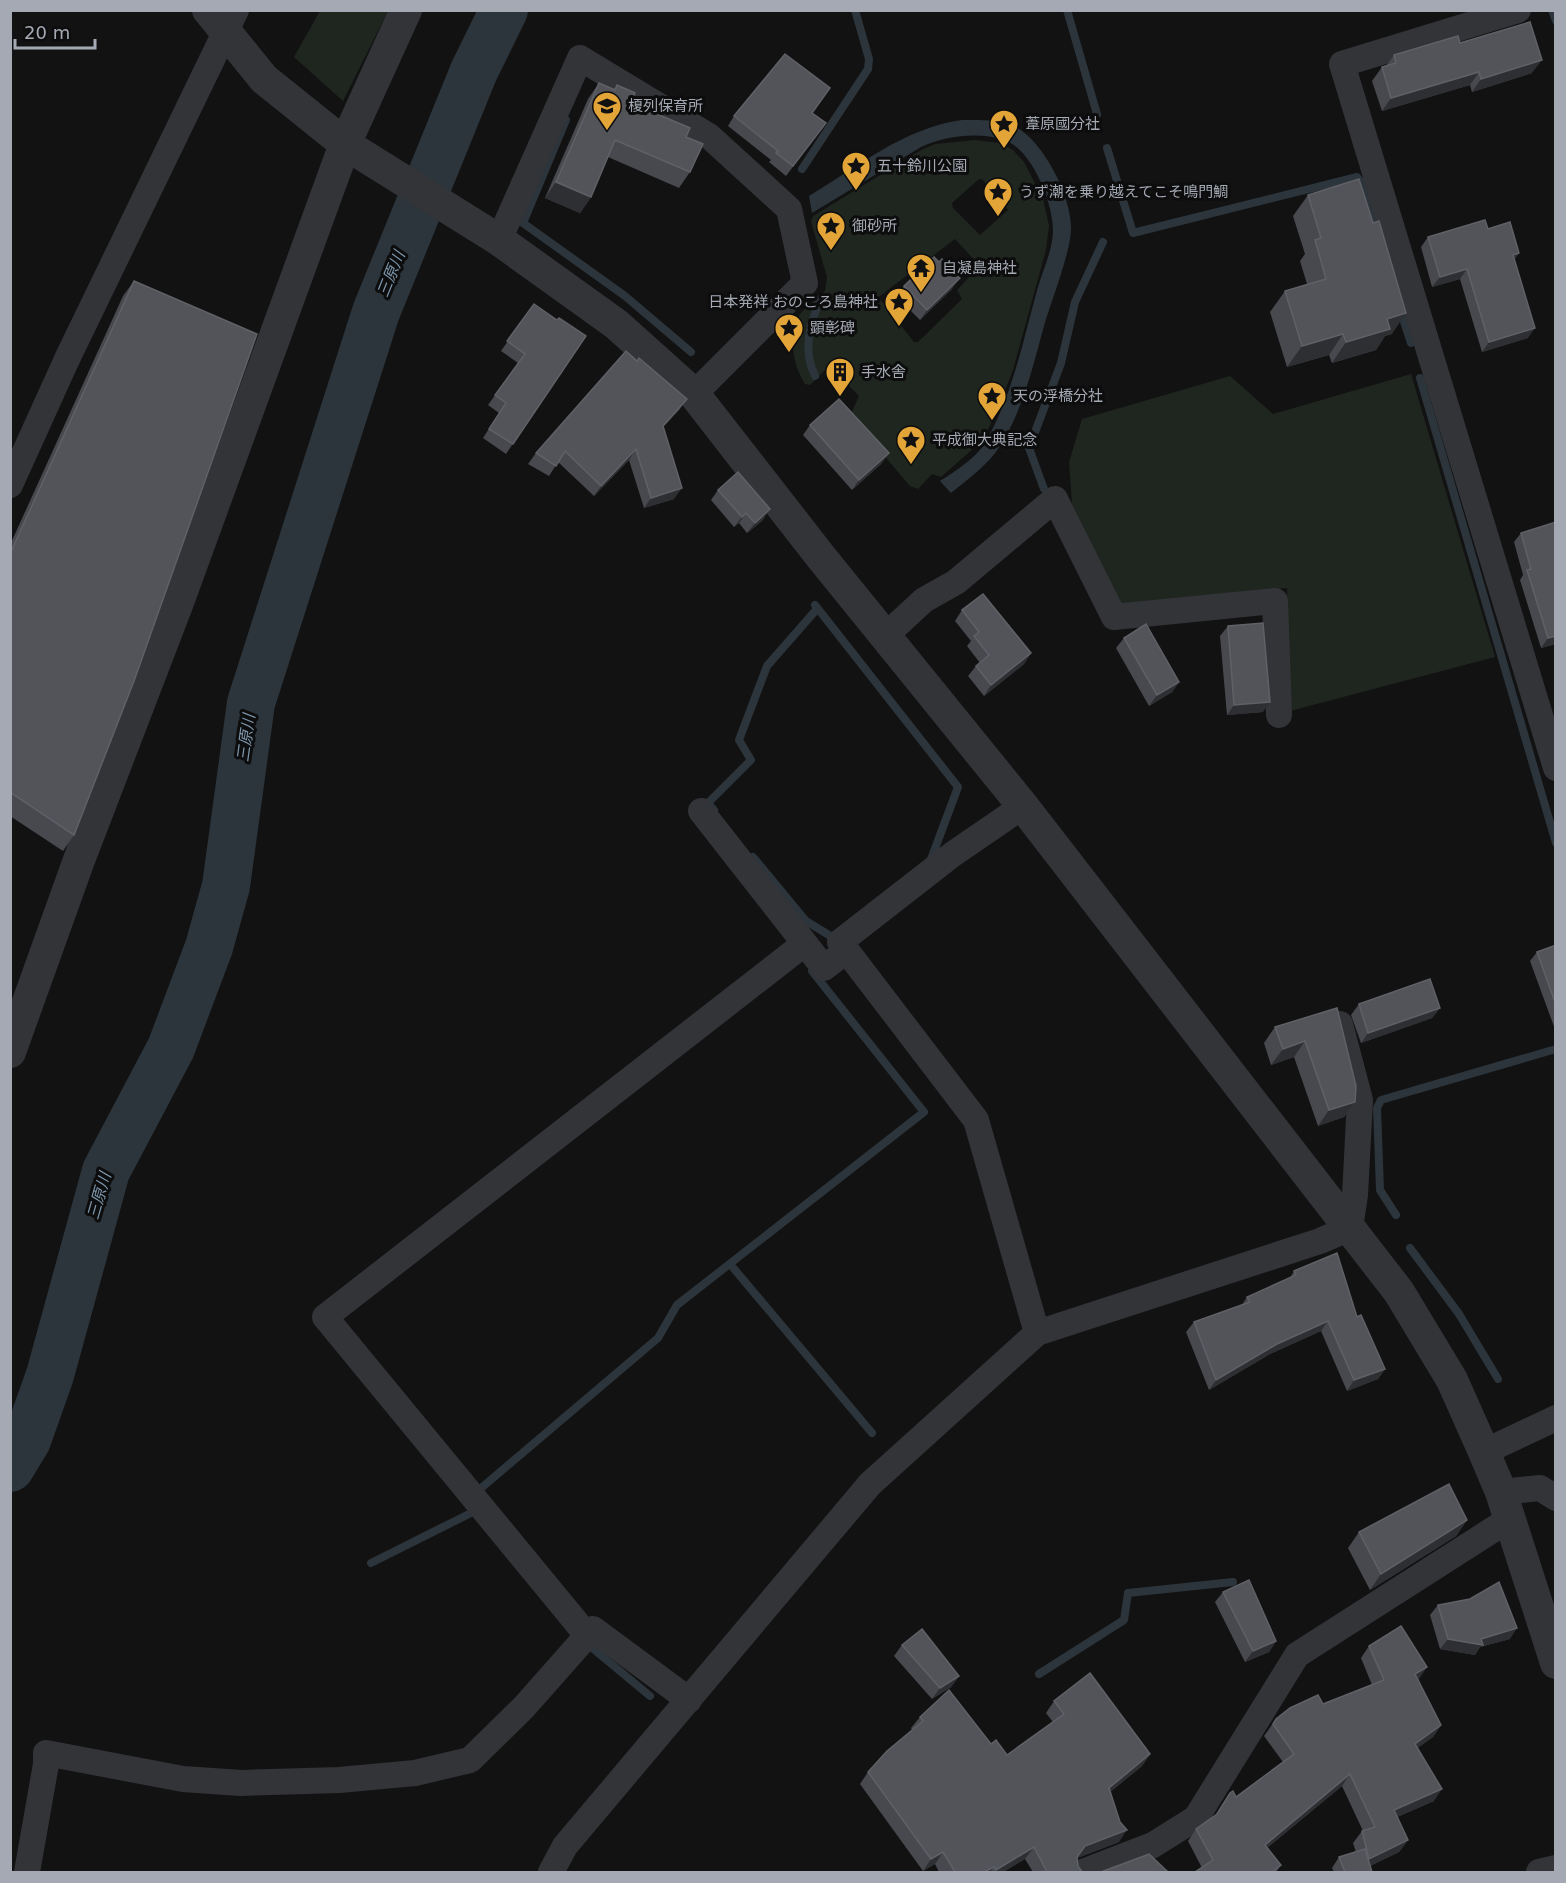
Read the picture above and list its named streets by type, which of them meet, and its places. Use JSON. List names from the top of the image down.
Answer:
{
  "water": ["三原川"],
  "places": {
    "school or university": ["榎列保育所"],
    "place": [
      "葦原國分社",
      "五十鈴川公園",
      "うず潮を乗り越えてこそ鳴門鯛",
      "御砂所",
      "日本発祥 おのころ島神社",
      "顕彰碑",
      "天の浮橋分社",
      "平成御大典記念"
    ],
    "temple": ["自凝島神社"],
    "building": ["手水舎"]
  },
  "scale_bar": "20 m"
}
